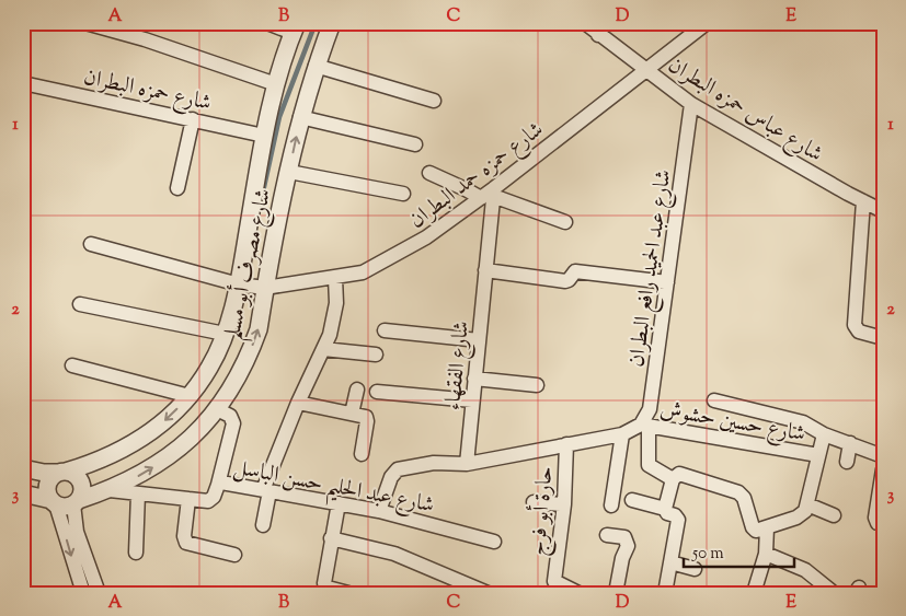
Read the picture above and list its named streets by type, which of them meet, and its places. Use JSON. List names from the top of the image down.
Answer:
{
  "streets": {
    "street": [
      "شارع حمزه البطران",
      "شارع عباس حمزه البطران",
      "شارع حمزه حمد البطران",
      "شارع مصرف أبو مسلم",
      "شارع عبد الحميد رافع البطران",
      "شارع الفقهاء",
      "شارع حسين حشوش",
      "شارع عبد الحليم حسن الباسل",
      "حارة أبو فرج"
    ]
  },
  "crossings": [
    ["شارع حمزه البطران", "شارع مصرف أبو مسلم"],
    ["شارع عباس حمزه البطران", "شارع حمزه حمد البطران"],
    ["شارع عباس حمزه البطران", "شارع عبد الحميد رافع البطران"],
    ["شارع حمزه حمد البطران", "شارع مصرف أبو مسلم"],
    ["شارع حمزه حمد البطران", "شارع الفقهاء"],
    ["شارع مصرف أبو مسلم", "شارع عبد الحليم حسن الباسل"],
    ["شارع عبد الحميد رافع البطران", "شارع حسين حشوش"]
  ],
  "scale_bar": "50 m",
  "grid": {
    "columns": [
      "A",
      "B",
      "C",
      "D",
      "E"
    ],
    "rows": ["1", "2", "3"]
  }
}
